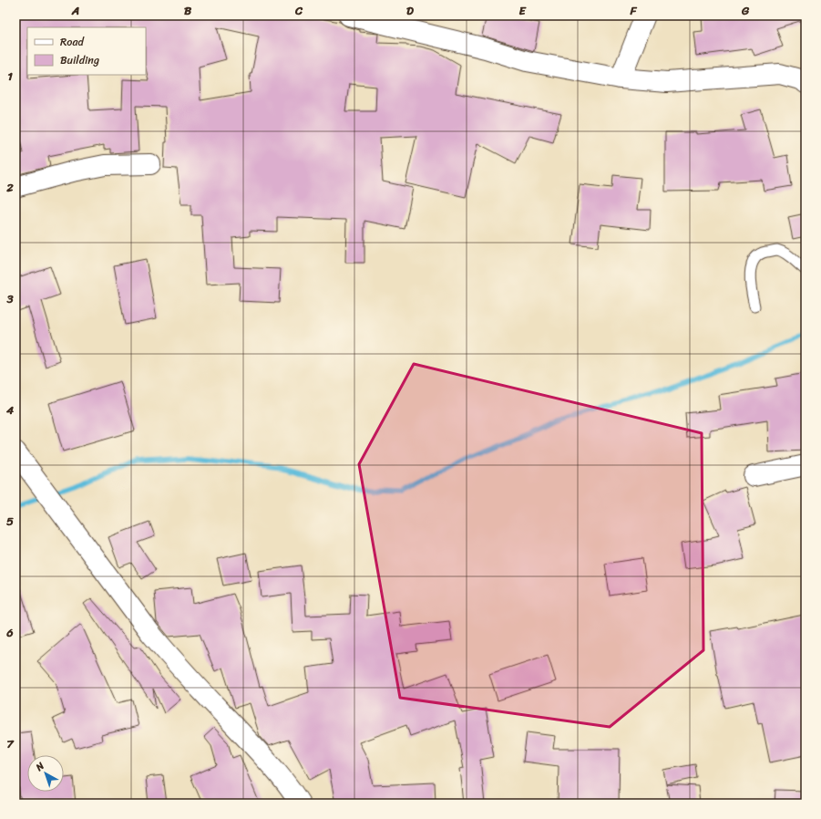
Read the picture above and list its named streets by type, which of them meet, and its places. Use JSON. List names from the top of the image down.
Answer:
{
  "legend": ["Road", "Building"],
  "north": "top left",
  "grid": {
    "columns": [
      "A",
      "B",
      "C",
      "D",
      "E",
      "F",
      "G"
    ],
    "rows": [
      "1",
      "2",
      "3",
      "4",
      "5",
      "6",
      "7"
    ]
  }
}
